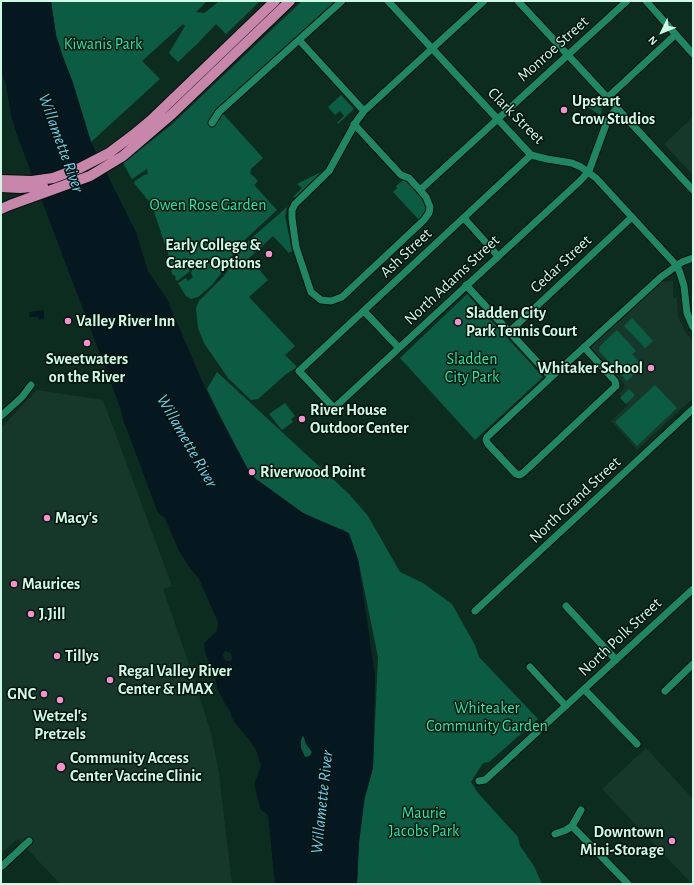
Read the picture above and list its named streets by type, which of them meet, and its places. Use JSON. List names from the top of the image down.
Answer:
{
  "streets": {
    "street": [
      "Monroe Street",
      "Clark Street",
      "Ash Street",
      "Cedar Street",
      "North Adams Street",
      "North Grand Street",
      "North Polk Street"
    ]
  },
  "crossings": [
    ["Monroe Street", "Clark Street"],
    ["Clark Street", "Ash Street"],
    ["Clark Street", "Cedar Street"],
    ["Clark Street", "North Adams Street"],
    ["Ash Street", "North Adams Street"]
  ],
  "water": ["Willamette River"],
  "parks": [
    "Kiwanis Park",
    "Owen Rose Garden",
    "Sladden City Park",
    "Whiteaker Community Garden",
    "Maurie Jacobs Park"
  ],
  "places": [
    "Upstart Crow Studios",
    "Early College & Career Options",
    "Valley River Inn",
    "Sladden City Park Tennis Court",
    "Sweetwaters on the River",
    "Whitaker School",
    "River House Outdoor Center",
    "Riverwood Point",
    "Macy's",
    "Maurices",
    "J.Jill",
    "Tillys",
    "Regal Valley River Center & IMAX",
    "GNC",
    "Wetzel's Pretzels",
    "Community Access Center Vaccine Clinic",
    "Downtown Mini-Storage"
  ],
  "north": "bottom left"
}
